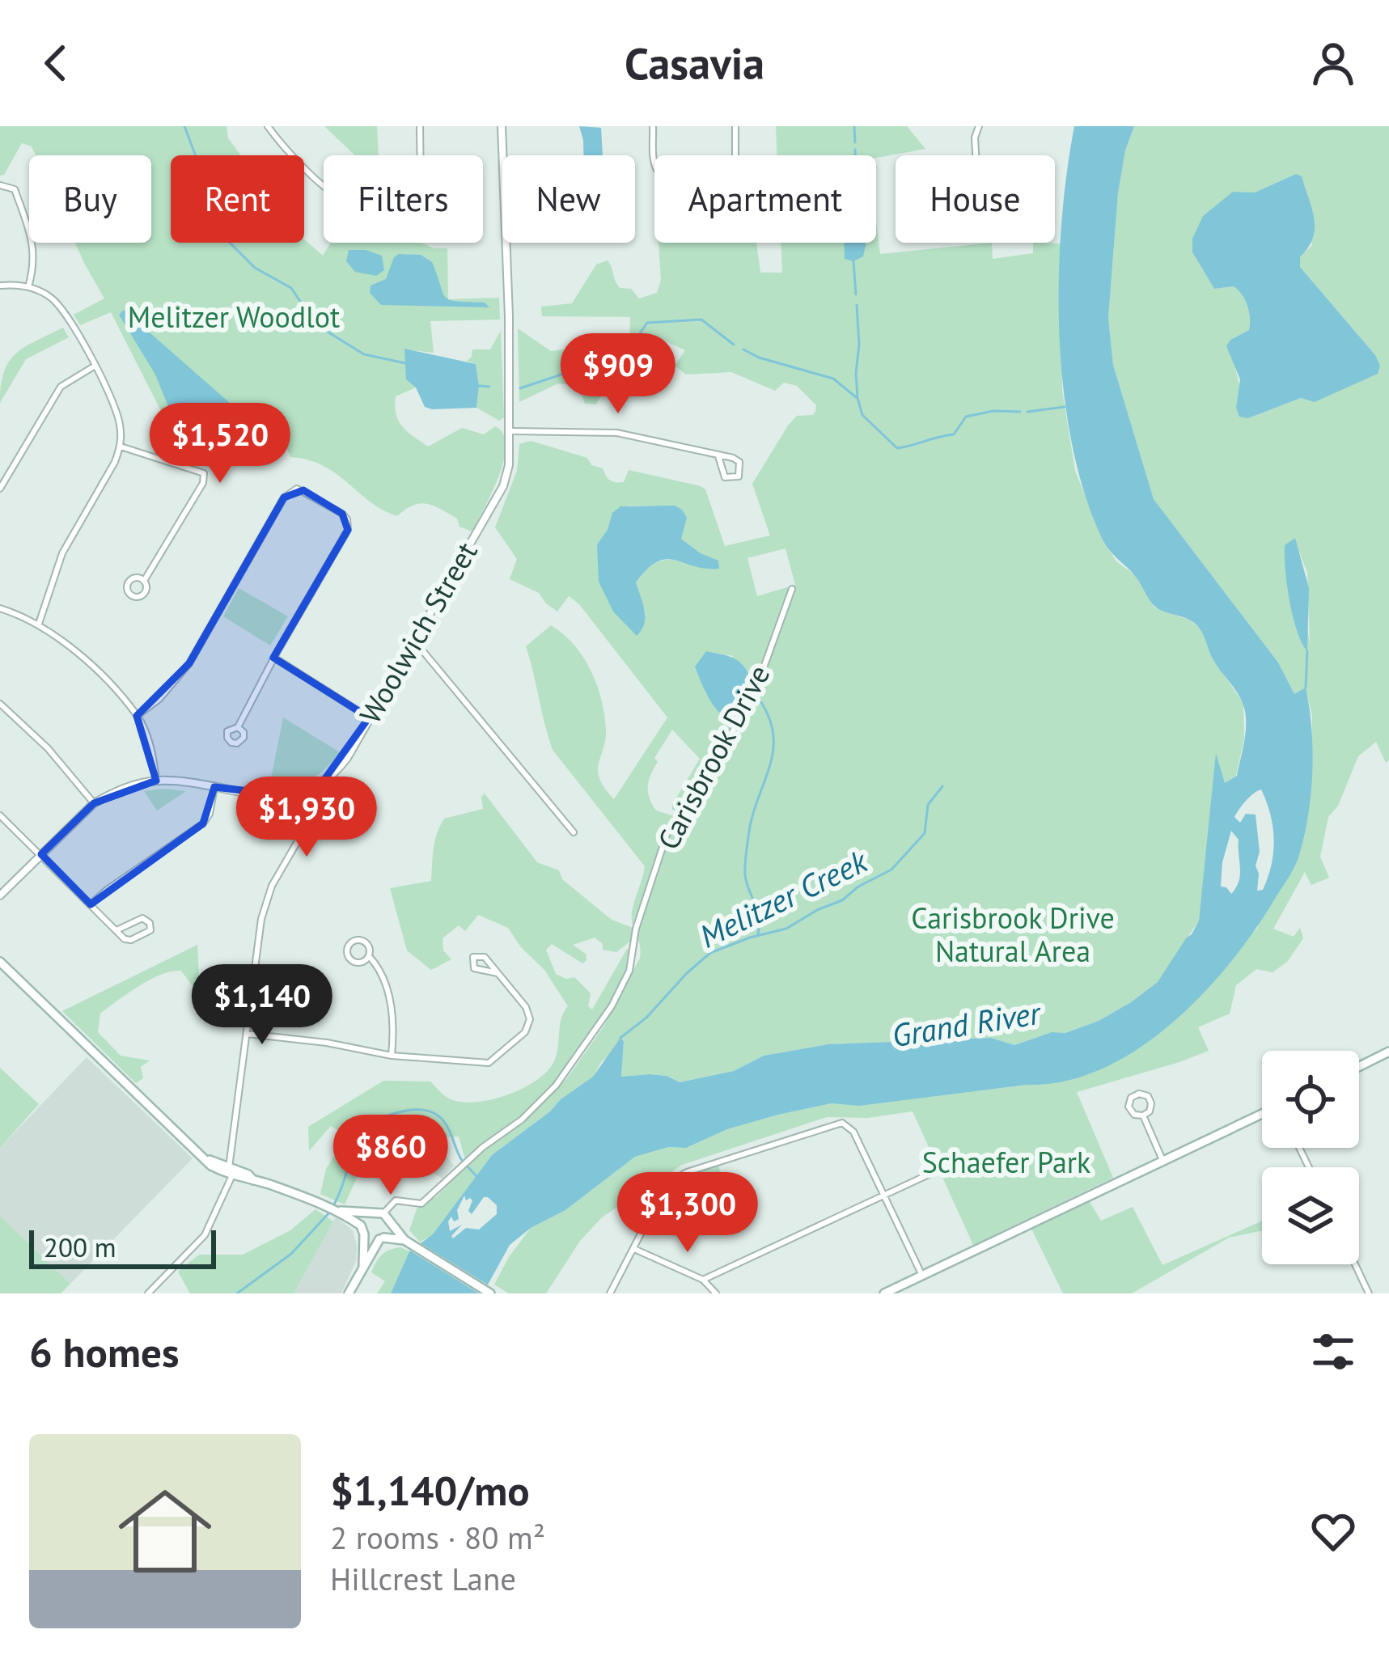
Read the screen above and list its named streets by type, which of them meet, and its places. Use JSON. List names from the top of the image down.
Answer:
{
  "streets": {
    "street": ["Woolwich Street", "Carisbrook Drive"]
  },
  "water": ["Melitzer Creek", "Grand River"],
  "parks": ["Melitzer Woodlot", "Carisbrook Drive Natural Area", "Schaefer Park"],
  "scale_bar": "200 m",
  "page": {
    "header": "Casavia",
    "chip": [
      "Buy",
      "Rent",
      "Filters",
      "New",
      "Apartment",
      "House"
    ],
    "price": [
      "$909",
      "$1,520",
      "$1,930",
      "$1,140",
      "$860",
      "$1,300"
    ],
    "scale": "200 m",
    "heading": "6 homes",
    "list": [
      {
        "name": "$1,140/mo",
        "note": "2 rooms · 80 m² · Hillcrest Lane"
      }
    ]
  }
}
